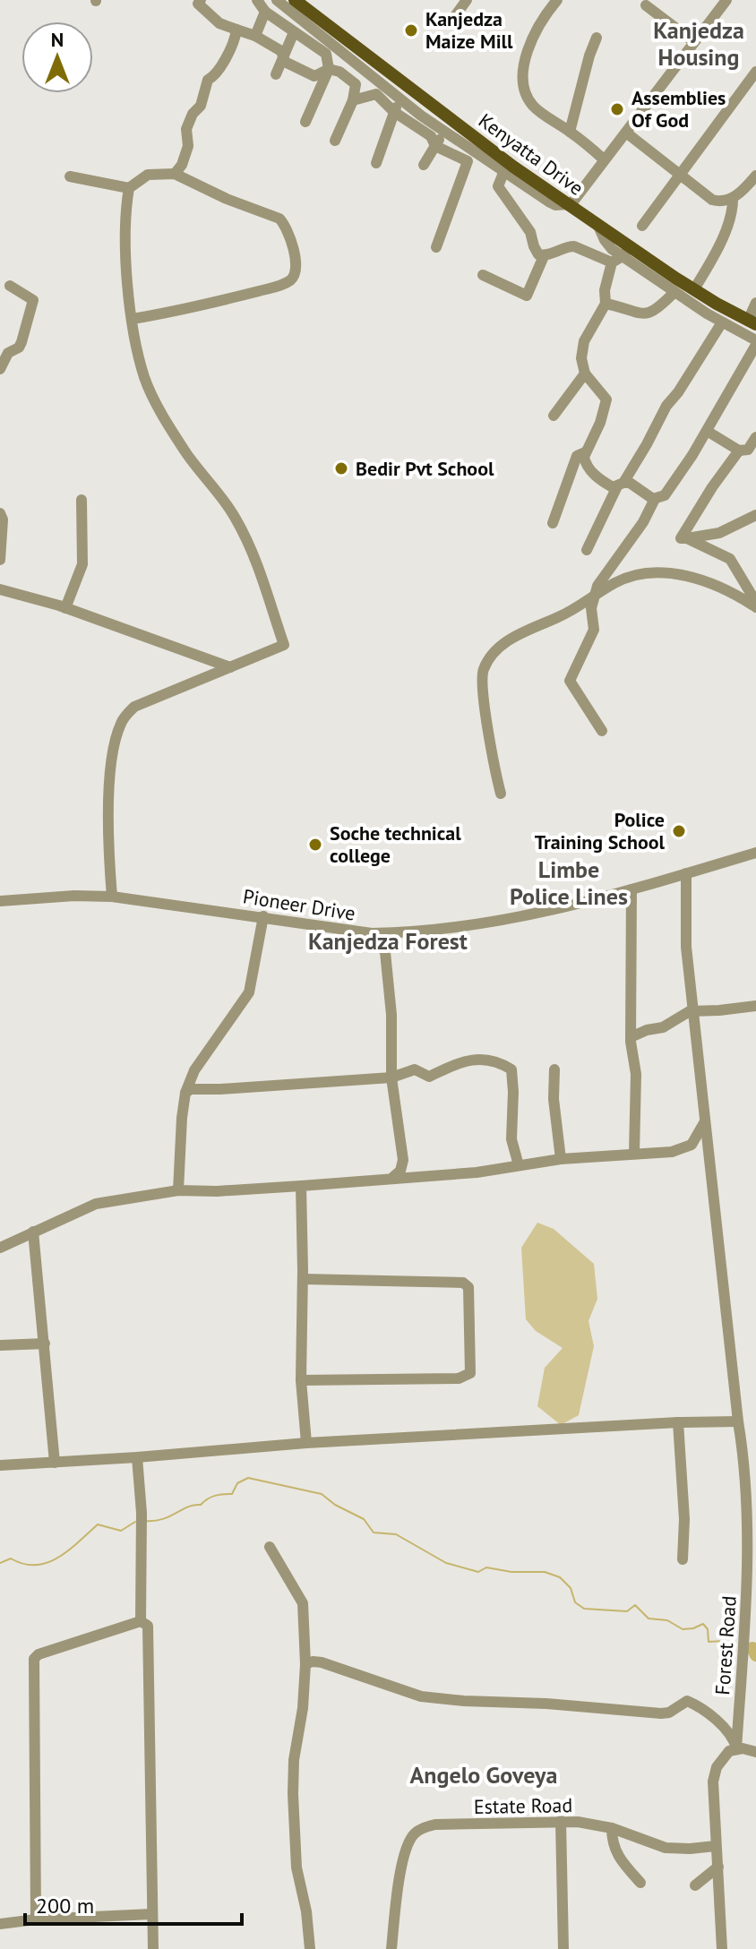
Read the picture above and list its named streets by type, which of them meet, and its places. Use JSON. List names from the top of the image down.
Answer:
{
  "streets": {
    "main road": ["Kenyatta Drive"],
    "street": ["Pioneer Drive", "Forest Road", "Estate Road"]
  },
  "crossings": [
    ["Pioneer Drive", "Forest Road"]
  ],
  "districts": [
    "Kanjedza Housing",
    "Limbe Police Lines",
    "Kanjedza Forest",
    "Angelo Goveya"
  ],
  "places": [
    "Kanjedza Maize Mill",
    "Assemblies Of God",
    "Bedir Pvt School",
    "Police Training School",
    "Soche technical college"
  ],
  "scale_bar": "200 m",
  "north": "top"
}
